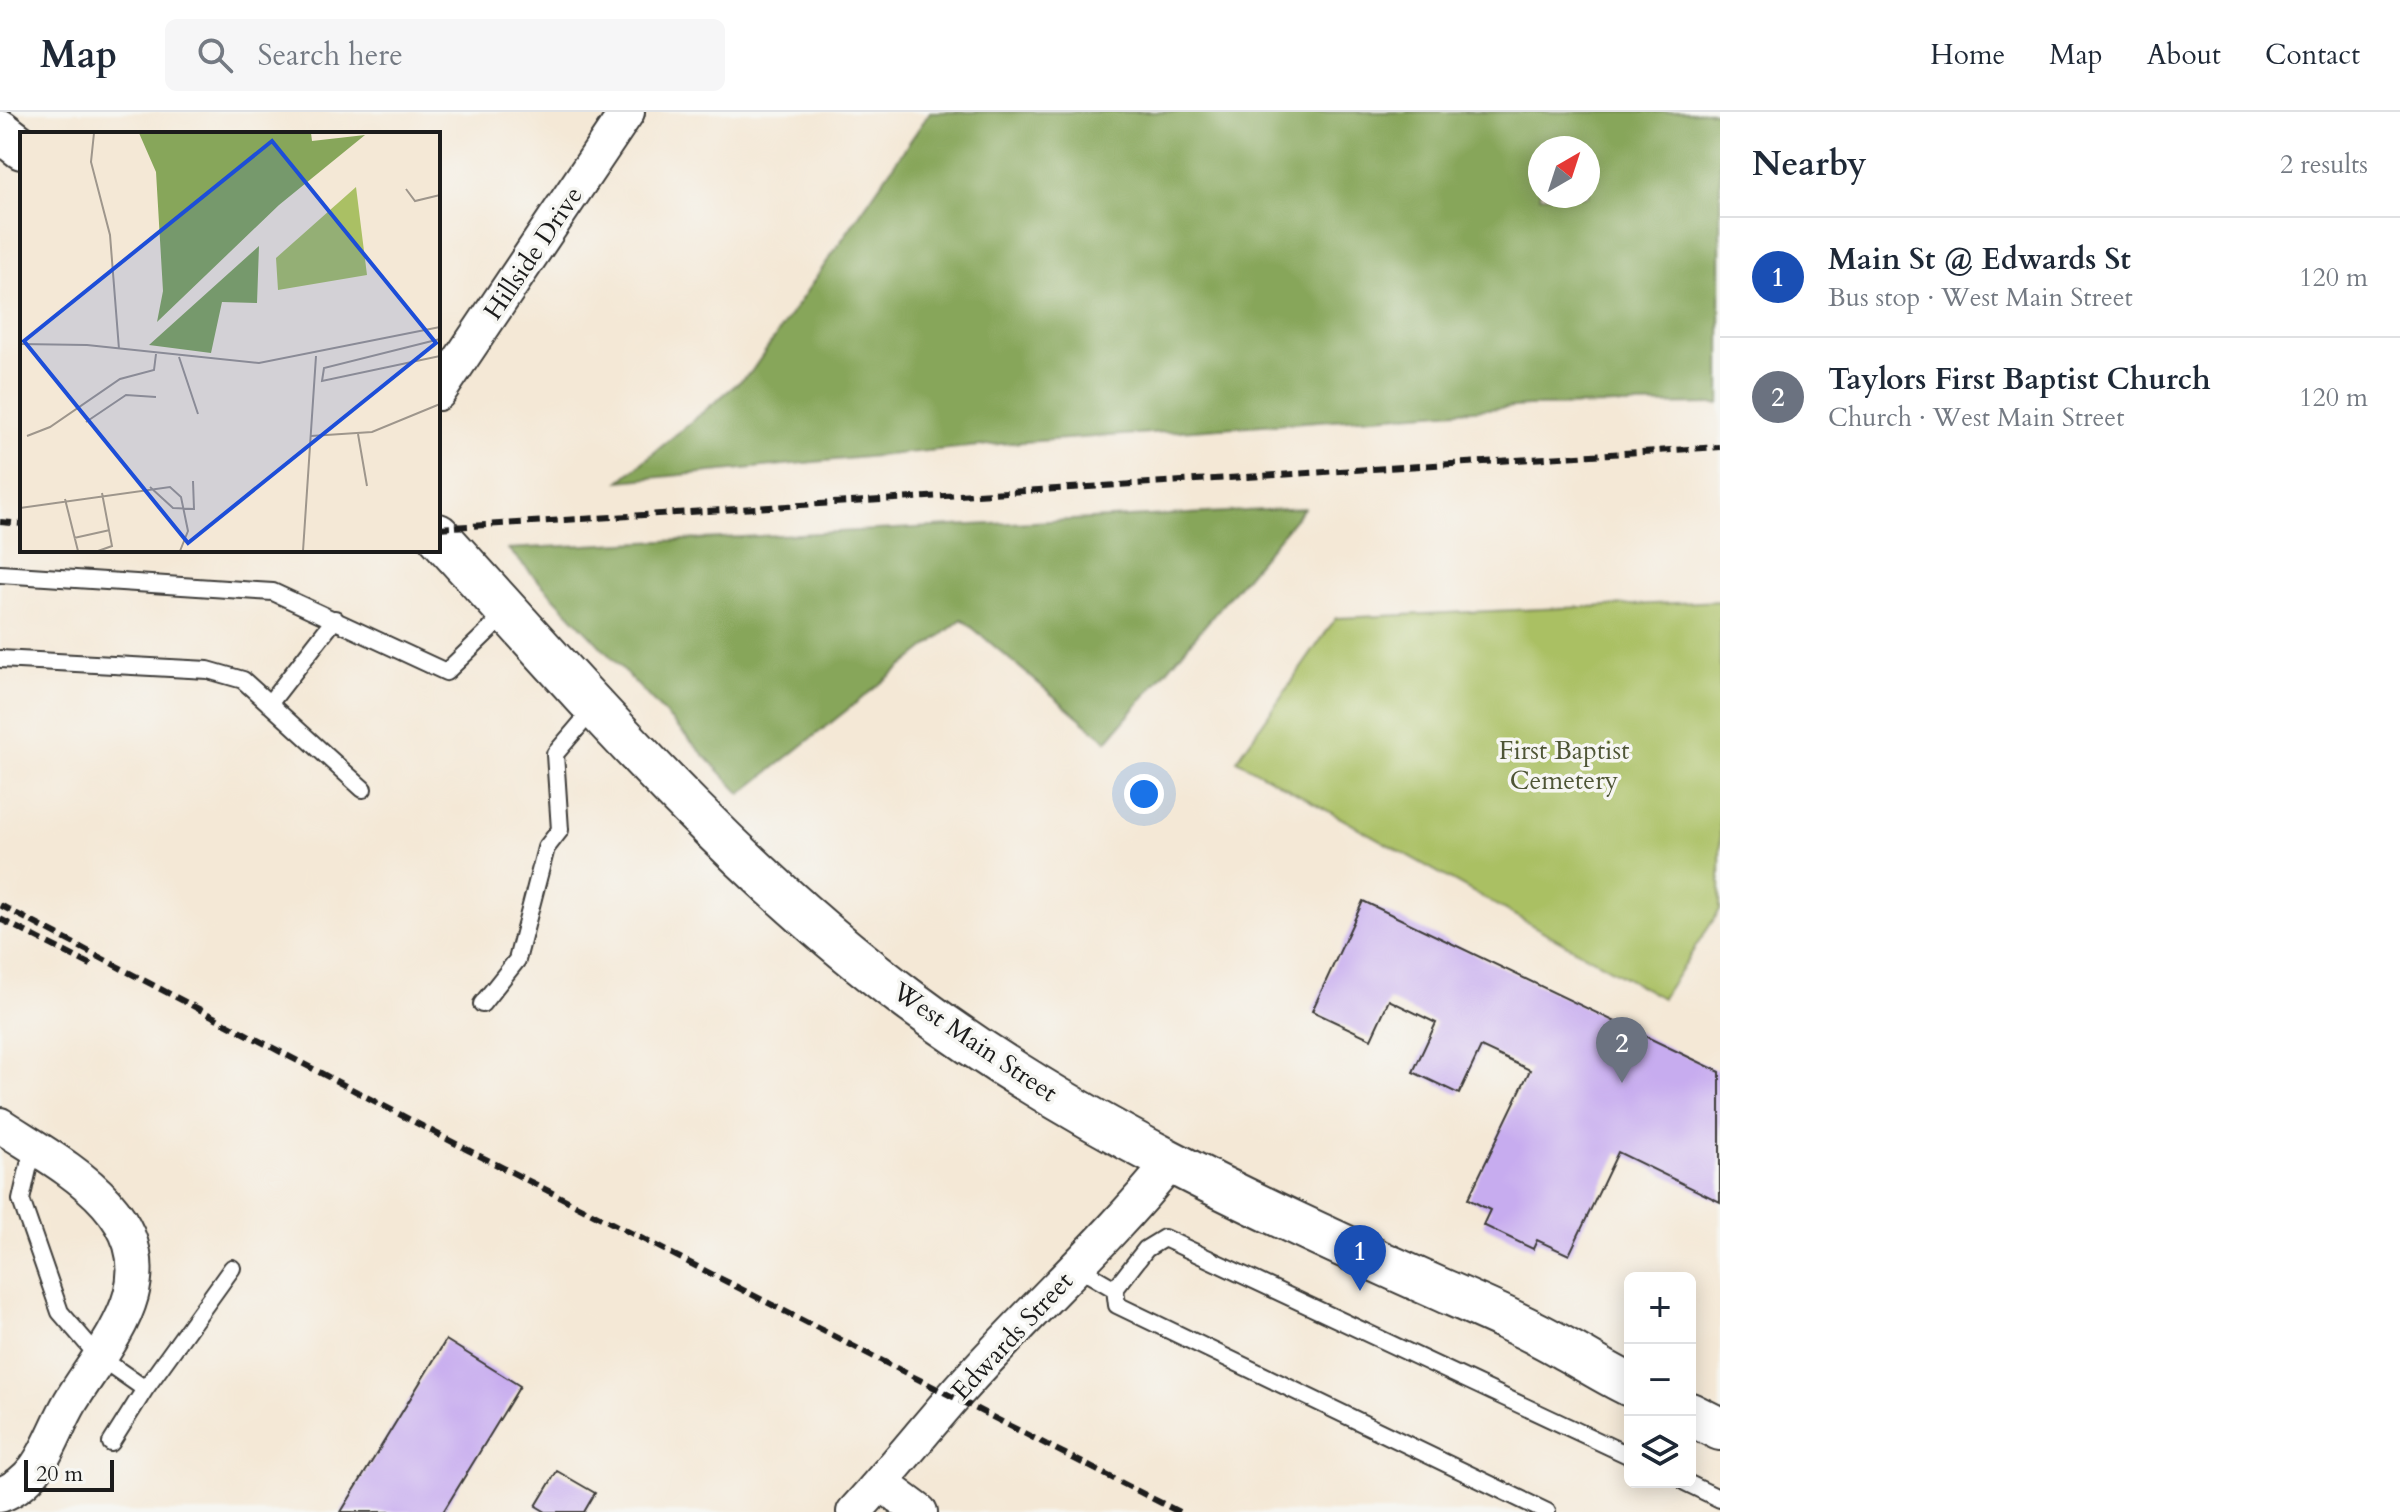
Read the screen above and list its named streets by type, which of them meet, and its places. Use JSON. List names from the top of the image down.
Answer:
{
  "streets": {
    "street": ["Hillside Drive", "West Main Street", "Edwards Street"]
  },
  "crossings": [
    ["West Main Street", "Edwards Street"]
  ],
  "parks": ["First Baptist Cemetery"],
  "scale_bar": "20 m",
  "north": "top right",
  "page": {
    "header": "Map",
    "search": "Search here",
    "nav": [
      "Home",
      "Map",
      "About",
      "Contact"
    ],
    "heading": ["Nearby", "2 results"],
    "list": [
      {
        "mark": "1",
        "name": "Main St @ Edwards St",
        "note": "Bus stop · West Main Street",
        "value": "120 m"
      },
      {
        "mark": "2",
        "name": "Taylors First Baptist Church",
        "note": "Church · West Main Street",
        "value": "120 m"
      }
    ],
    "pins": ["2", "1"],
    "map_buttons": ["+", "−"],
    "scale": "20 m"
  }
}
